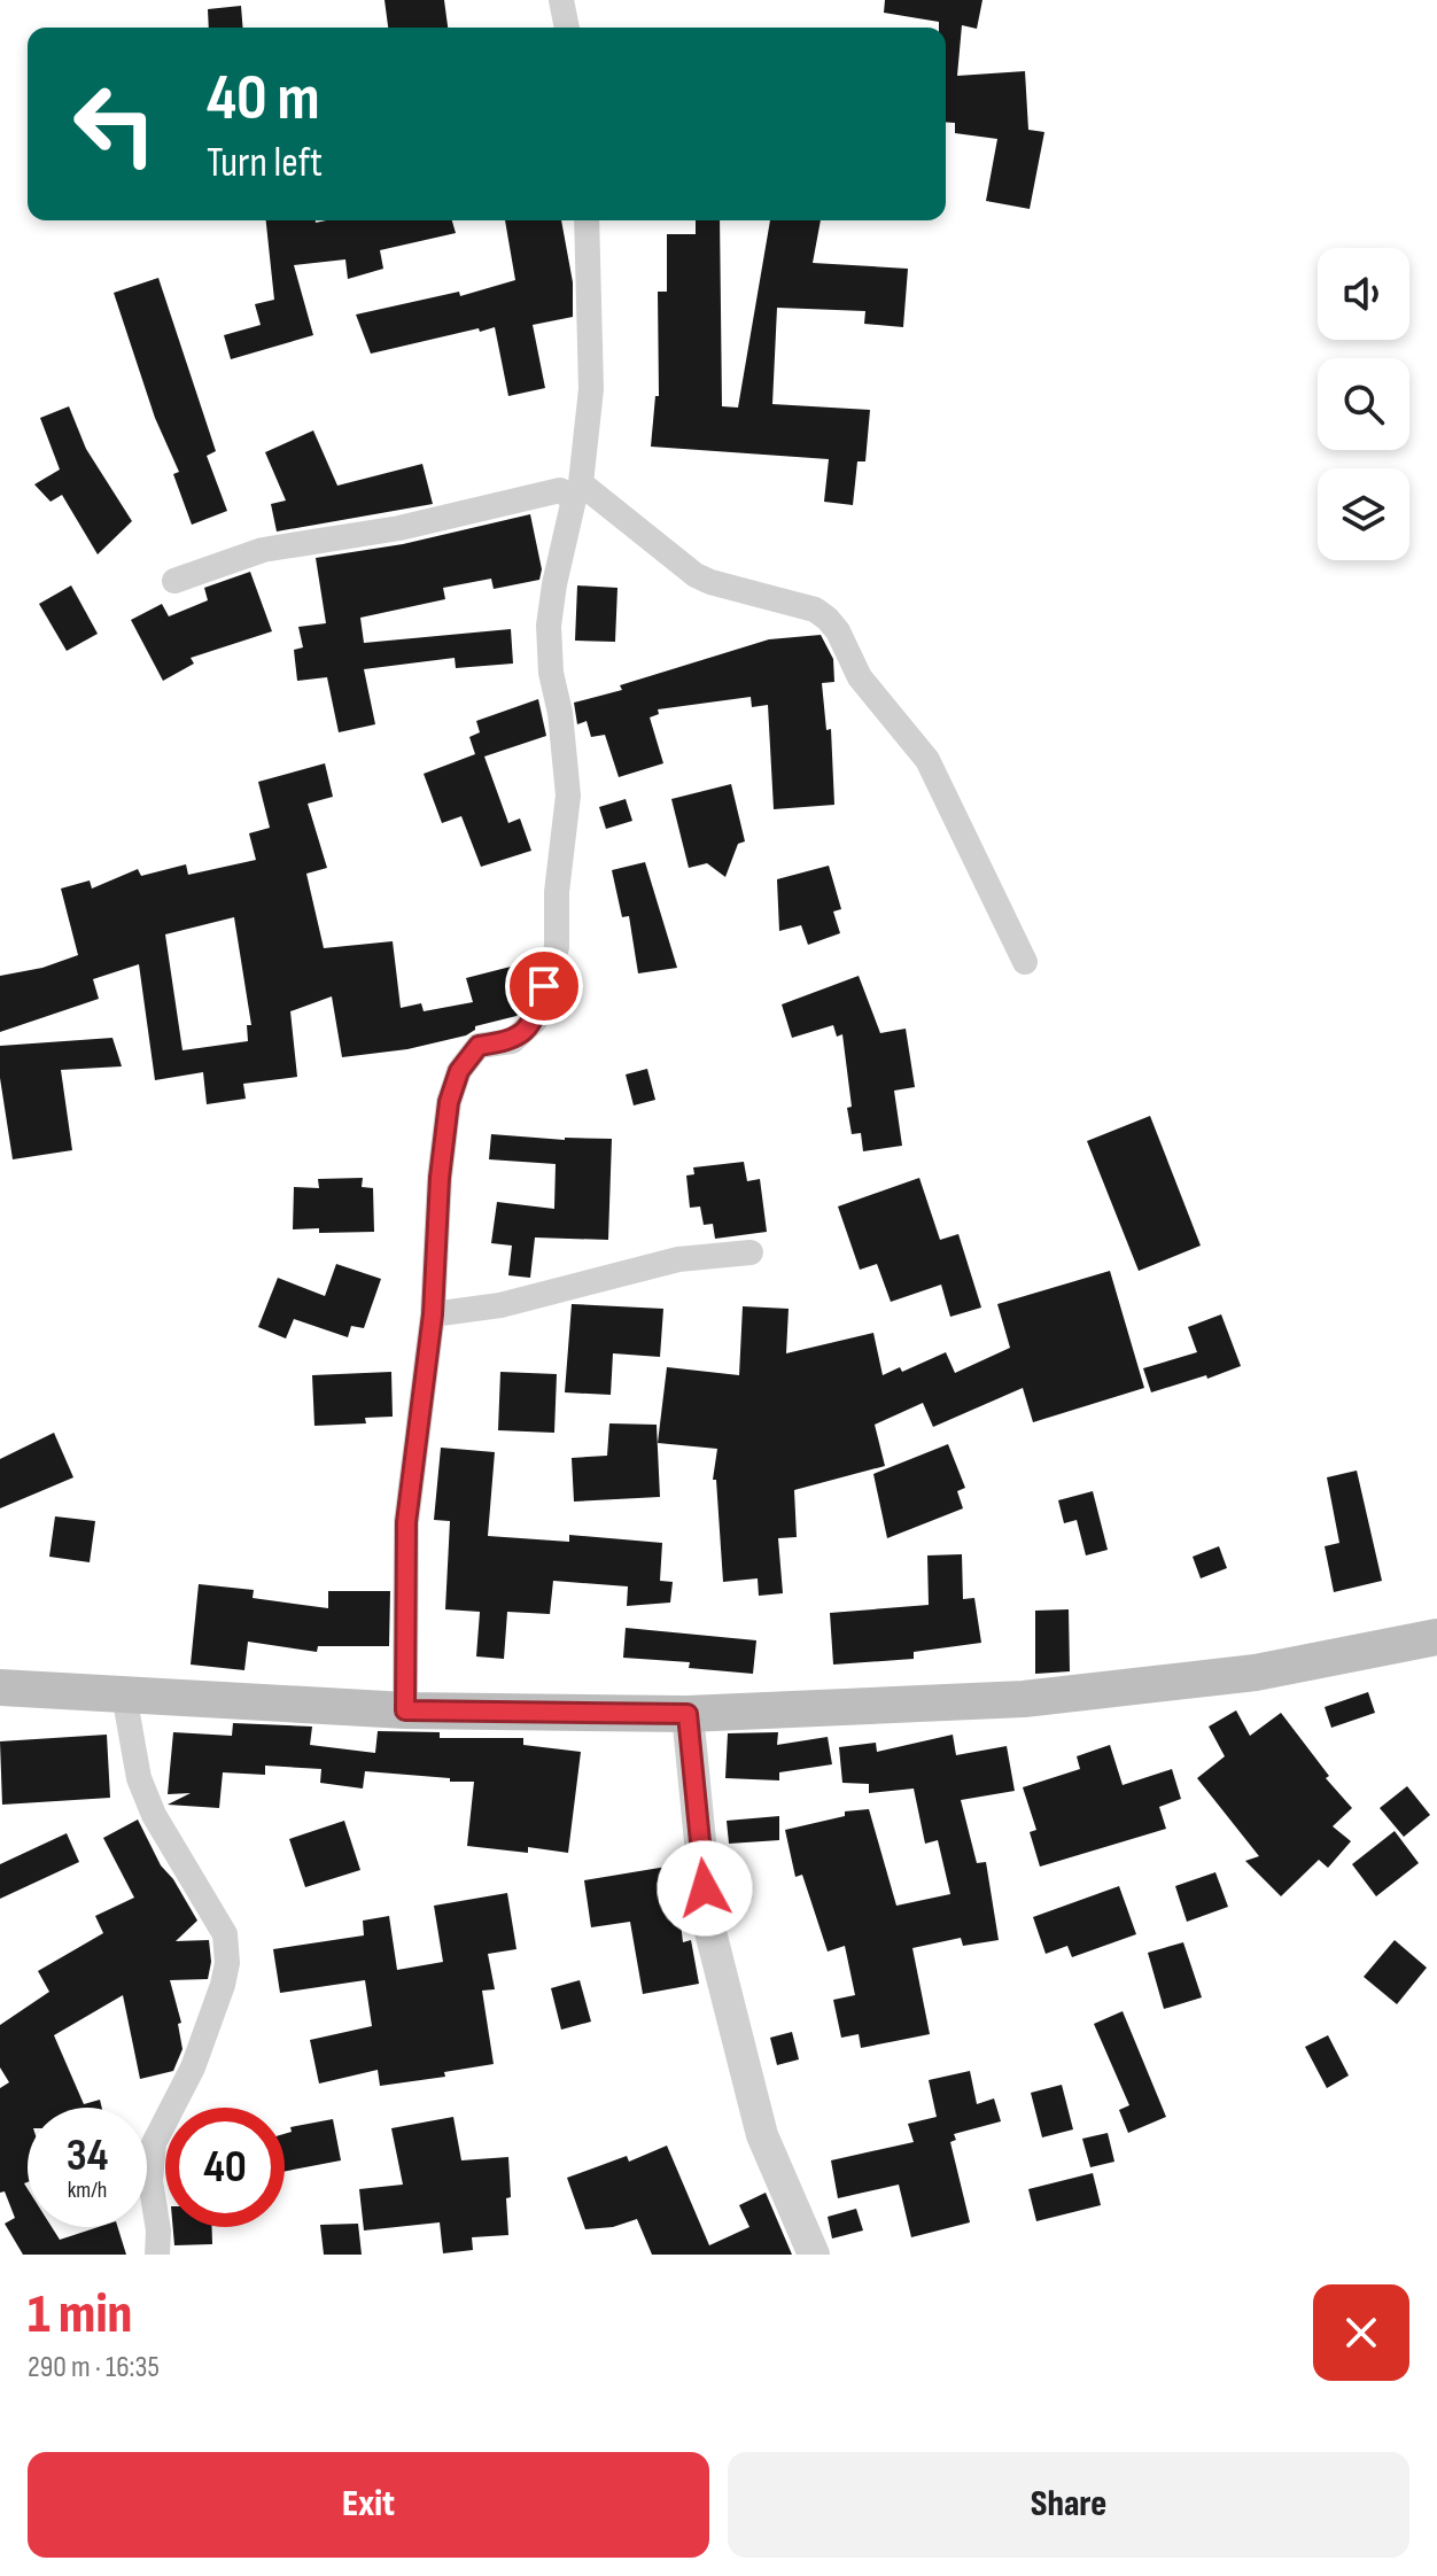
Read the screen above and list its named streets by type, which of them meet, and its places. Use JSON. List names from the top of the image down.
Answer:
{
  "page": {
    "turn": ["40 m", "Turn left"],
    "speed": "34 km/h",
    "limit": "40",
    "heading": ["1 min", "290 m · 16:35"],
    "buttons": ["Exit", "Share"]
  }
}
